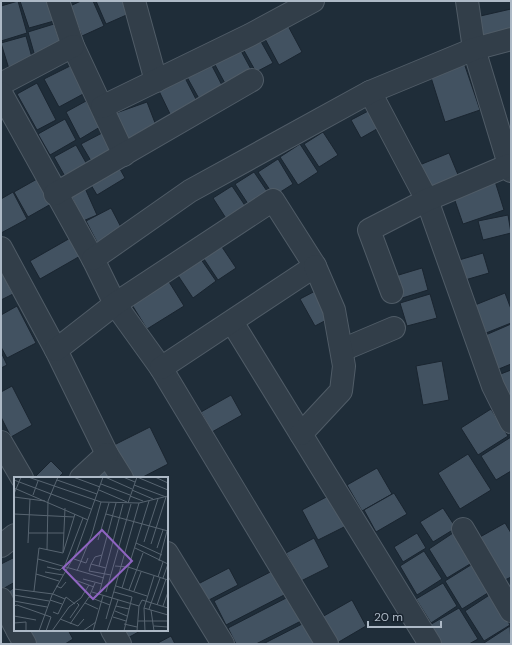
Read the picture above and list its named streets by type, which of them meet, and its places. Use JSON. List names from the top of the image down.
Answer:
{
  "scale_bar": "20 m"
}
